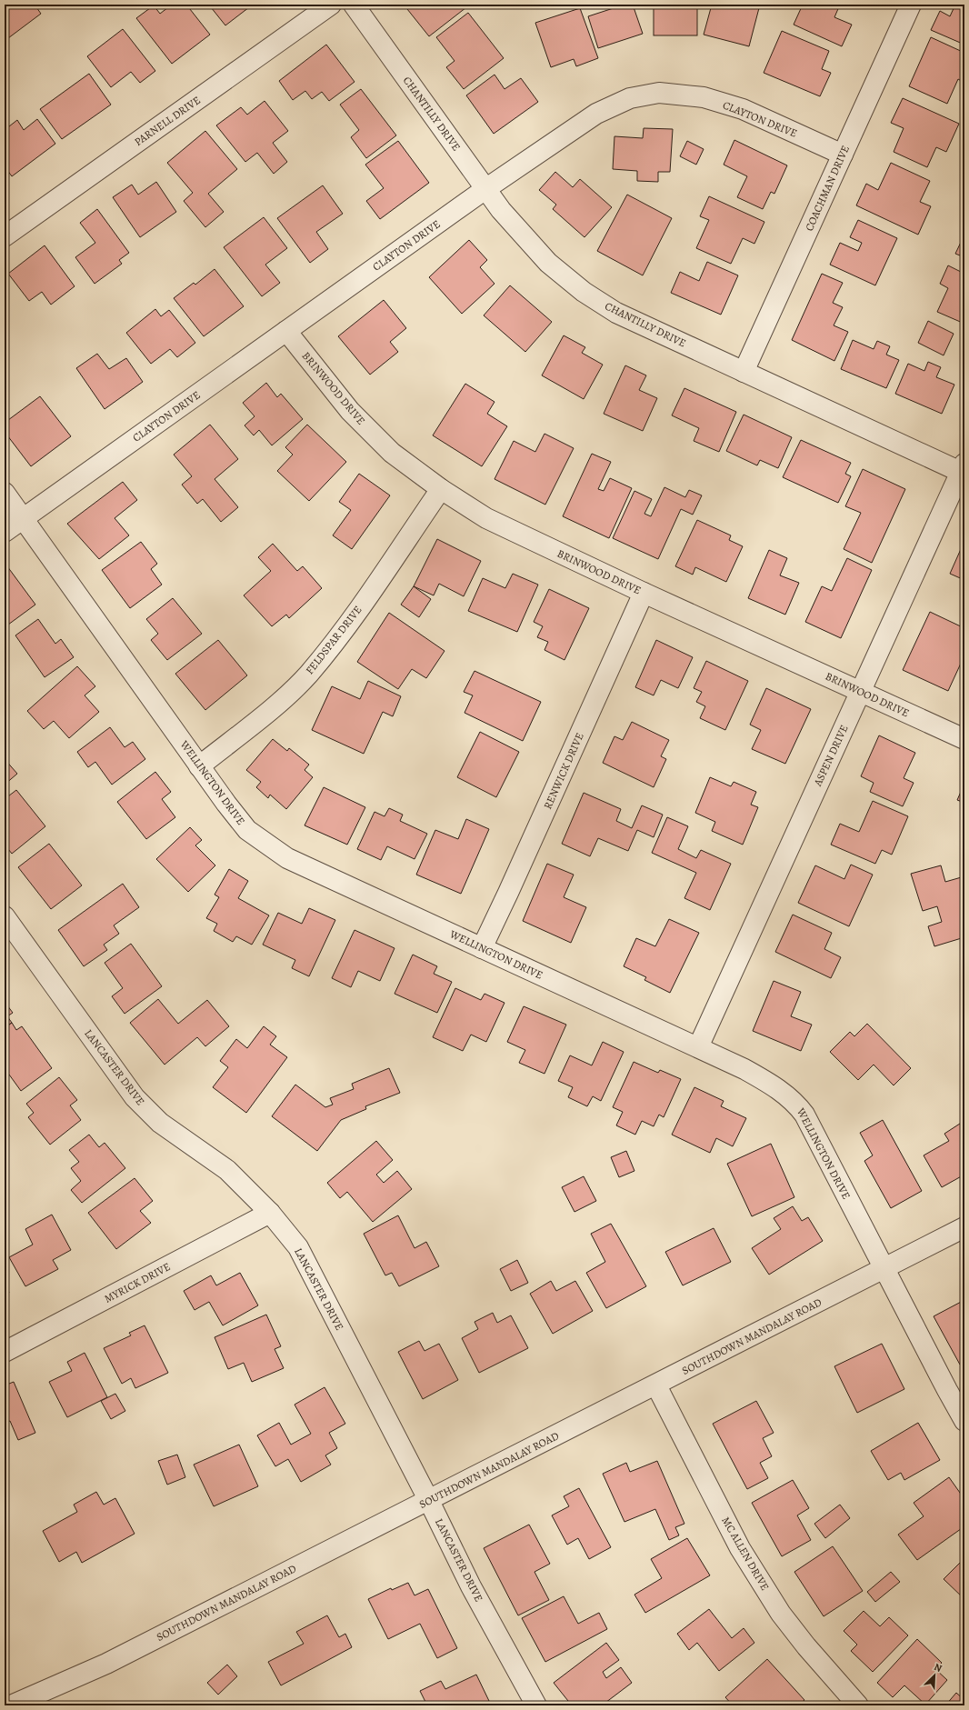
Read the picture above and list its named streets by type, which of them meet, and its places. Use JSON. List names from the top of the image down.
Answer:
{
  "streets": {
    "street": [
      "CHANTILLY DRIVE",
      "CLAYTON DRIVE",
      "PARNELL DRIVE",
      "COACHMAN DRIVE",
      "BRINWOOD DRIVE",
      "FELDSPAR DRIVE",
      "ASPEN DRIVE",
      "RENWICK DRIVE",
      "WELLINGTON DRIVE",
      "LANCASTER DRIVE",
      "MYRICK DRIVE",
      "SOUTHDOWN MANDALAY ROAD",
      "MC ALLEN DRIVE"
    ]
  },
  "crossings": [
    ["CHANTILLY DRIVE", "CLAYTON DRIVE"],
    ["CHANTILLY DRIVE", "COACHMAN DRIVE"],
    ["CHANTILLY DRIVE", "ASPEN DRIVE"],
    ["CLAYTON DRIVE", "COACHMAN DRIVE"],
    ["CLAYTON DRIVE", "BRINWOOD DRIVE"],
    ["CLAYTON DRIVE", "WELLINGTON DRIVE"],
    ["BRINWOOD DRIVE", "FELDSPAR DRIVE"],
    ["BRINWOOD DRIVE", "ASPEN DRIVE"],
    ["BRINWOOD DRIVE", "RENWICK DRIVE"],
    ["FELDSPAR DRIVE", "WELLINGTON DRIVE"],
    ["ASPEN DRIVE", "WELLINGTON DRIVE"],
    ["RENWICK DRIVE", "WELLINGTON DRIVE"],
    ["WELLINGTON DRIVE", "SOUTHDOWN MANDALAY ROAD"],
    ["LANCASTER DRIVE", "MYRICK DRIVE"],
    ["LANCASTER DRIVE", "SOUTHDOWN MANDALAY ROAD"],
    ["SOUTHDOWN MANDALAY ROAD", "MC ALLEN DRIVE"]
  ],
  "north": "top right"
}
